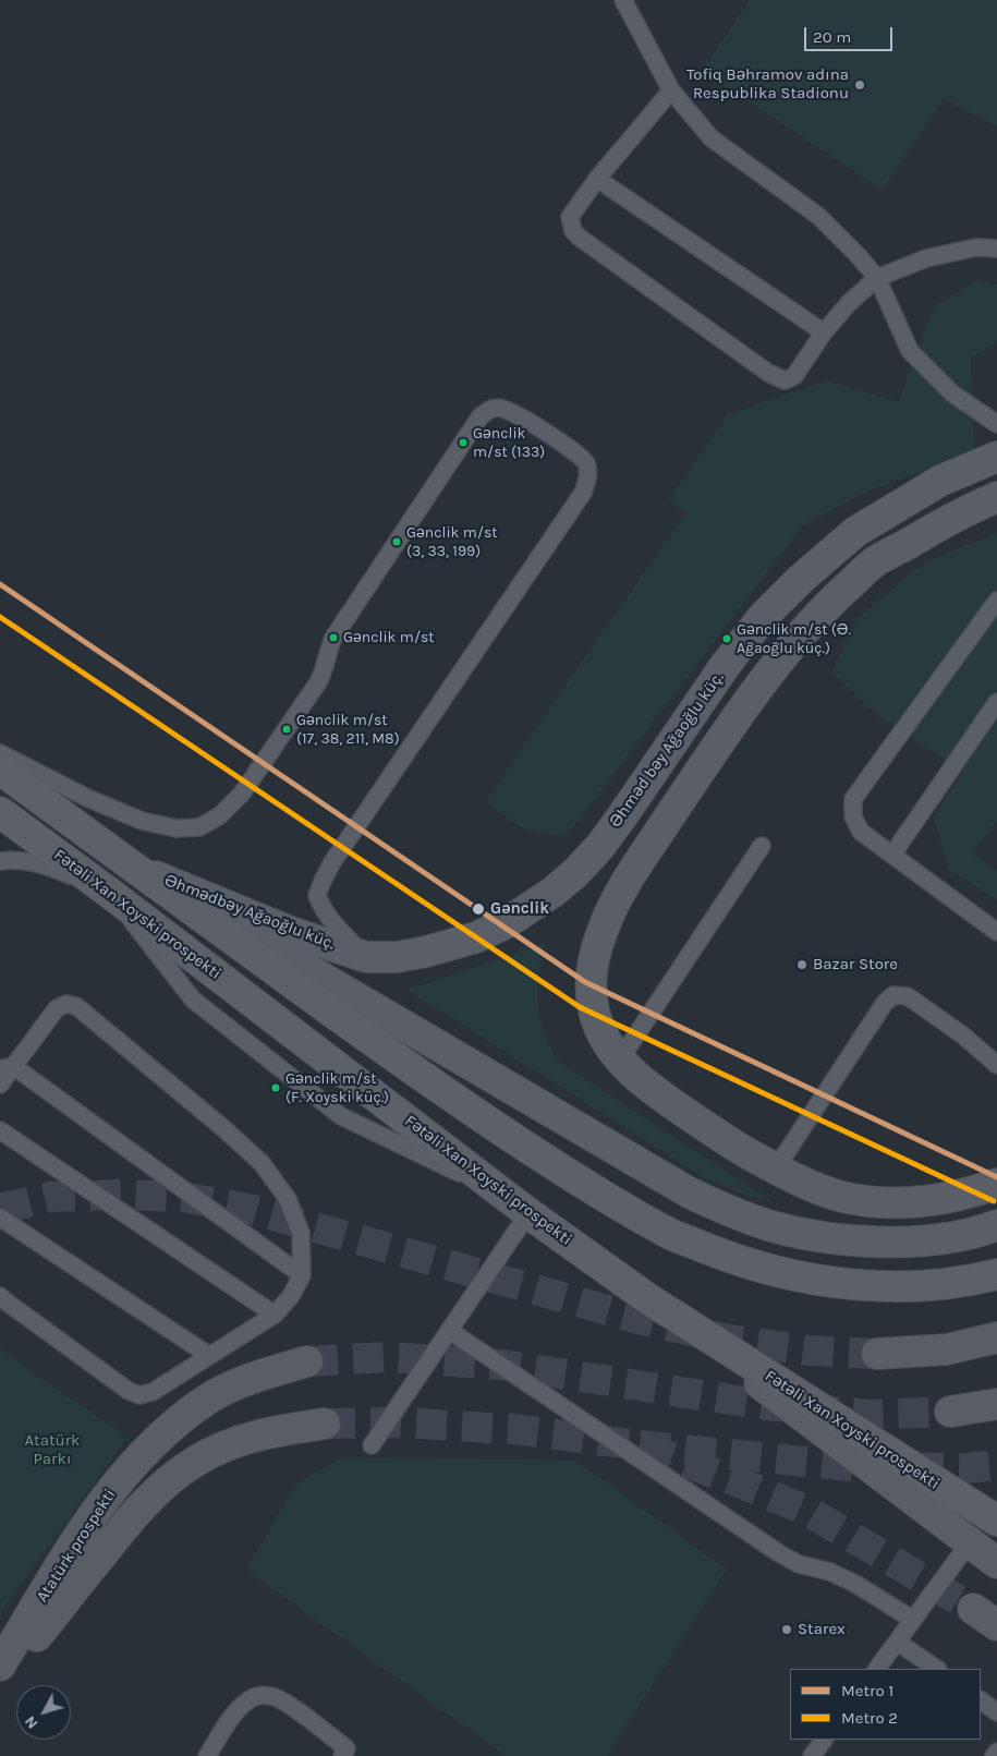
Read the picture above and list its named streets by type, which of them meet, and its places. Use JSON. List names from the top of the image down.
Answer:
{
  "streets": {
    "main road": ["Fətəli Xan Xoyski prospekti", "Atatürk prospekti"],
    "street": ["Əhməd bəy Ağaoğlu küç.", "Əhmədbəy Ağaoğlu küç."]
  },
  "crossings": [
    ["Əhməd bəy Ağaoğlu küç.", "Əhmədbəy Ağaoğlu küç."]
  ],
  "parks": ["Atatürk Parkı"],
  "places": [
    "Tofiq Bəhramov adına Respublika Stadionu",
    "Gənclik m/st (133)",
    "Gənclik m/st (3, 33, 199)",
    "Gənclik m/st",
    "Gənclik m/st (Ə. Ağaoğlu küç.)",
    "Gənclik m/st (17, 38, 211, M8)",
    "Gənclik",
    "Bazar Store",
    "Gənclik m/st (F. Xoyski küç.)",
    "Starex"
  ],
  "lines": ["metro line 1", "metro line 2"],
  "legend": ["Metro 1", "Metro 2"],
  "scale_bar": "20 m",
  "north": "bottom left"
}
